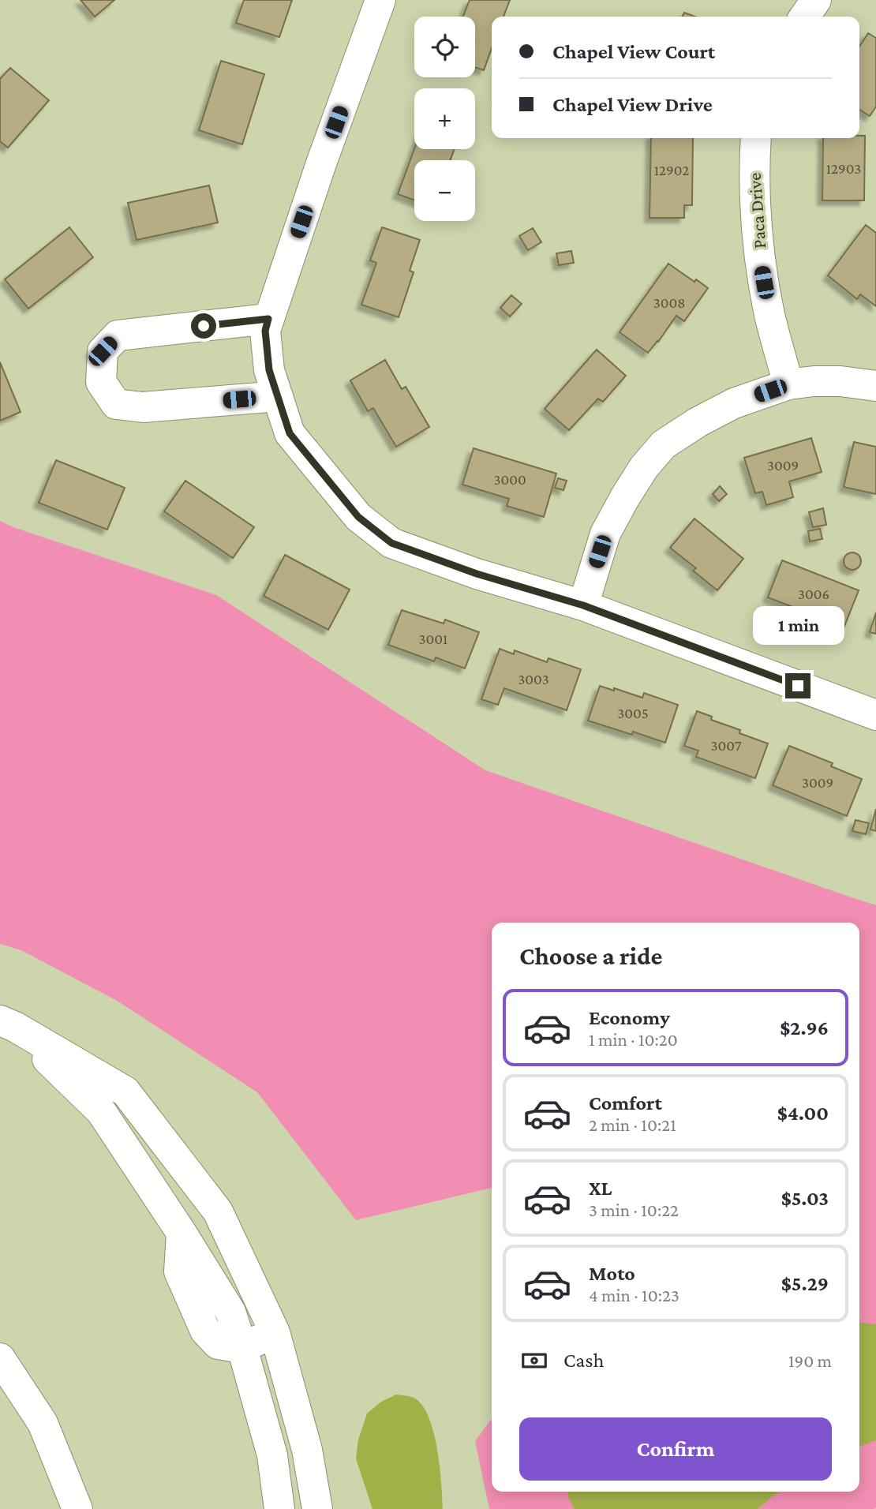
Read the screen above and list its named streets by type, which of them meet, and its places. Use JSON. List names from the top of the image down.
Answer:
{
  "streets": {
    "street": ["Paca Drive"]
  },
  "house_numbers": [
    "12903",
    "12902",
    "3008",
    "3009",
    "3000",
    "3006",
    "3001",
    "3003",
    "3005",
    "3007",
    "3009"
  ],
  "page": {
    "map_buttons": ["+", "−"],
    "banner": ["Chapel View Court", "Chapel View Drive"],
    "bubble": "1 min",
    "heading": "Choose a ride",
    "list": [
      {
        "name": "Economy",
        "note": "1 min · 10:20",
        "value": "$2.96"
      },
      {
        "name": "Comfort",
        "note": "2 min · 10:21",
        "value": "$4.00"
      },
      {
        "name": "XL",
        "note": "3 min · 10:22",
        "value": "$5.03"
      },
      {
        "name": "Moto",
        "note": "4 min · 10:23",
        "value": "$5.29"
      }
    ],
    "pay": ["Cash", "190 m"],
    "buttons": "Confirm"
  }
}
